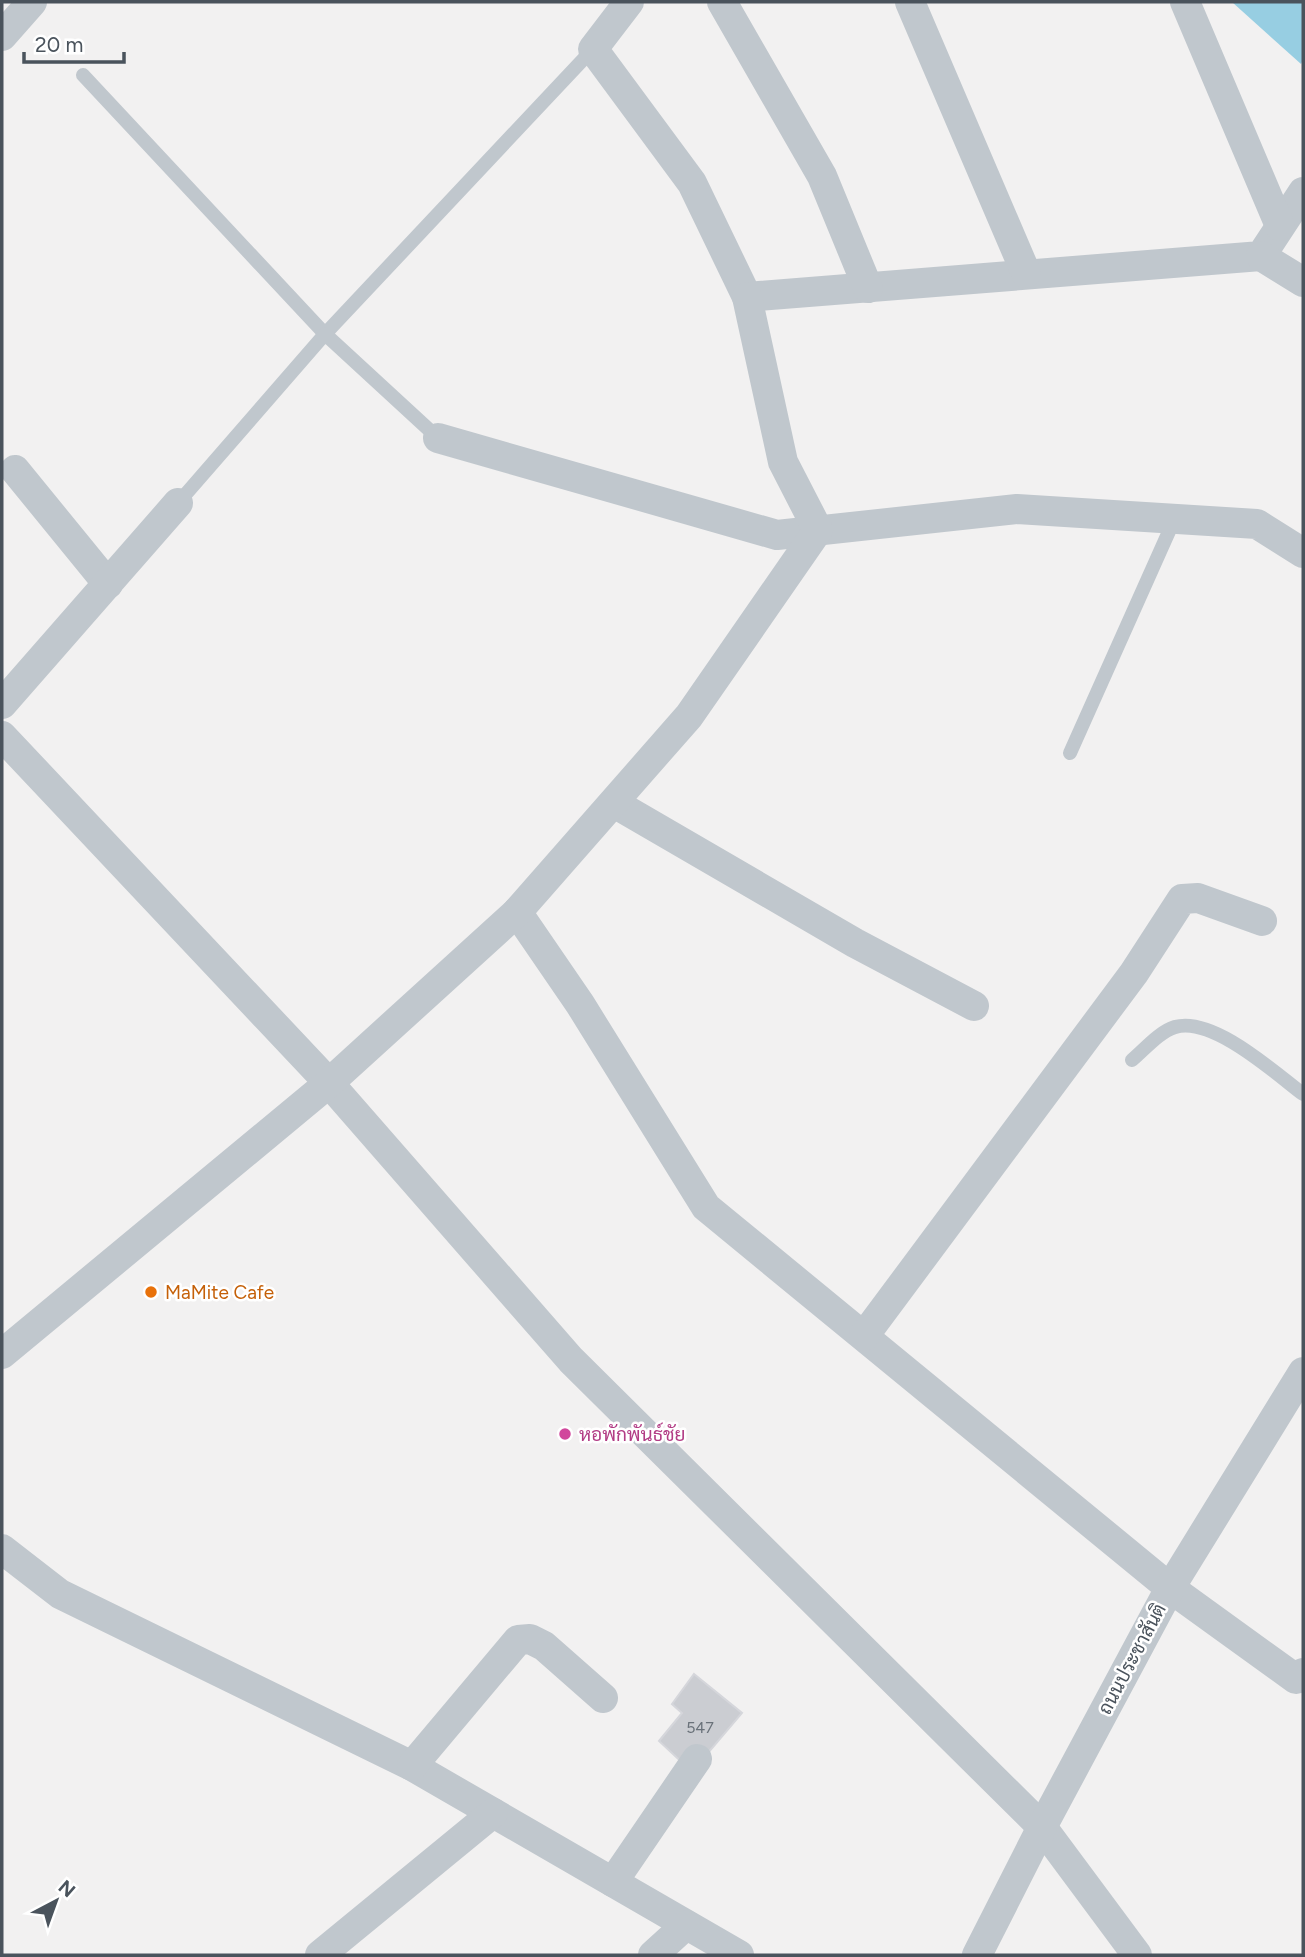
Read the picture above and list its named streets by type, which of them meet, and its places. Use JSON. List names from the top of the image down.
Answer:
{
  "streets": {
    "street": ["ถนนประชาสันติ"]
  },
  "places": ["MaMite Cafe", "หอพักพันธ์ชัย"],
  "house_numbers": ["547"],
  "scale_bar": "20 m",
  "north": "top right"
}
